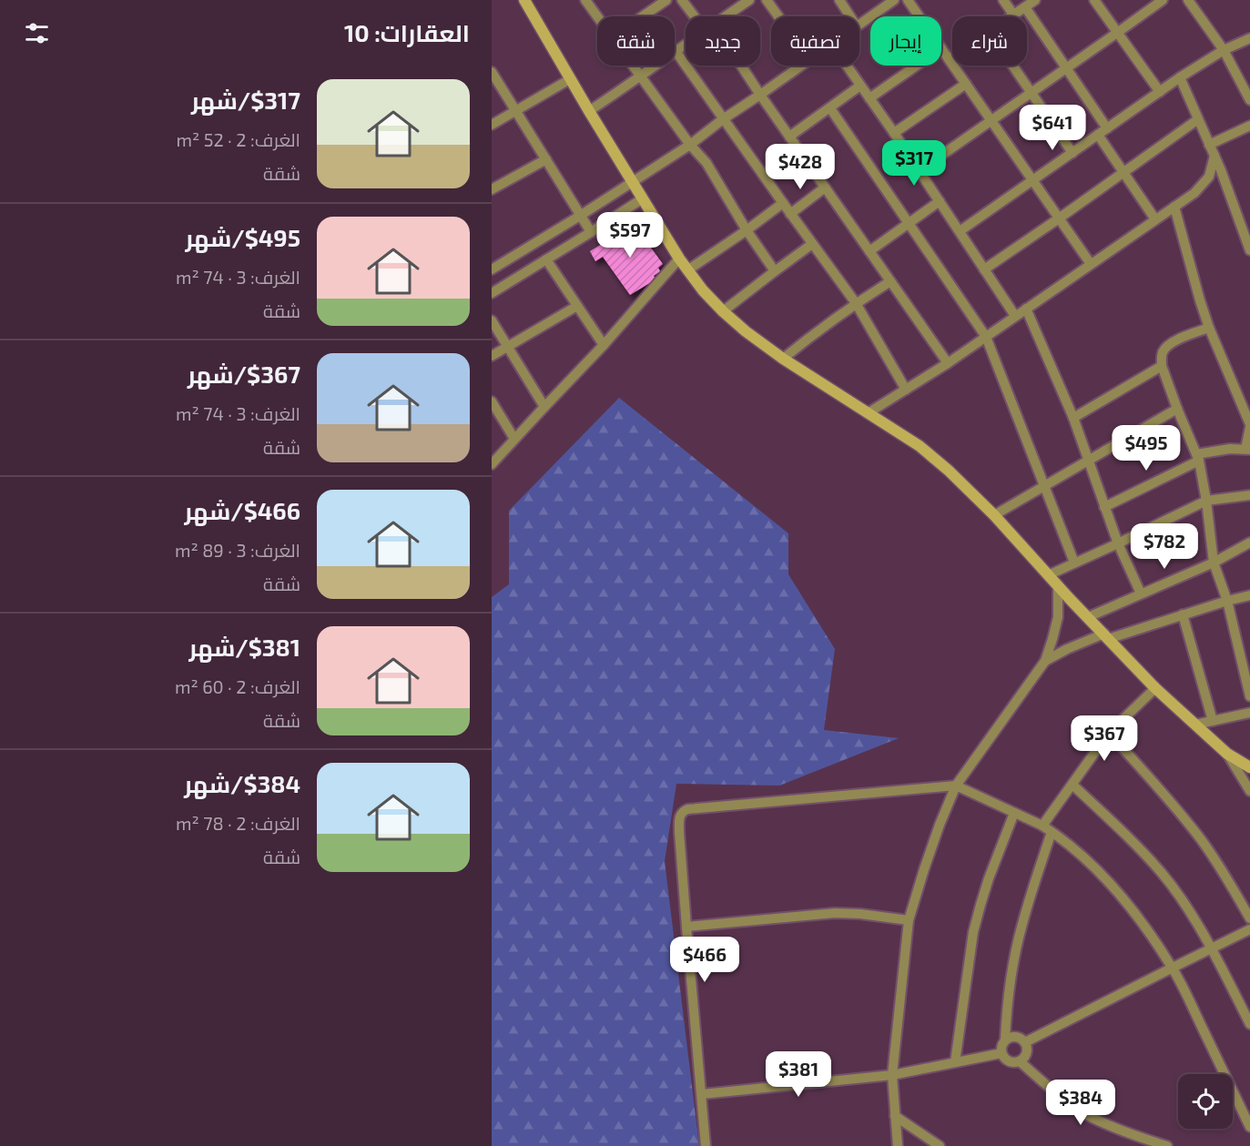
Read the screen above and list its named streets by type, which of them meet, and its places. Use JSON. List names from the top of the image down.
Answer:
{
  "page": {
    "heading": "العقارات: 10",
    "chip": [
      "شراء",
      "إيجار",
      "تصفية",
      "جديد",
      "شقة"
    ],
    "list": [
      {
        "name": "$317/شهر",
        "note": "الغرف: 2 · 52 m² · شقة"
      },
      {
        "name": "$495/شهر",
        "note": "الغرف: 3 · 74 m² · شقة"
      },
      {
        "name": "$367/شهر",
        "note": "الغرف: 3 · 74 m² · شقة"
      },
      {
        "name": "$466/شهر",
        "note": "الغرف: 3 · 89 m² · شقة"
      },
      {
        "name": "$381/شهر",
        "note": "الغرف: 2 · 60 m² · شقة"
      },
      {
        "name": "$384/شهر",
        "note": "الغرف: 2 · 78 m² · شقة"
      }
    ],
    "price": [
      "$641",
      "$317",
      "$428",
      "$597",
      "$495",
      "$782",
      "$367",
      "$466",
      "$381",
      "$384"
    ]
  }
}
